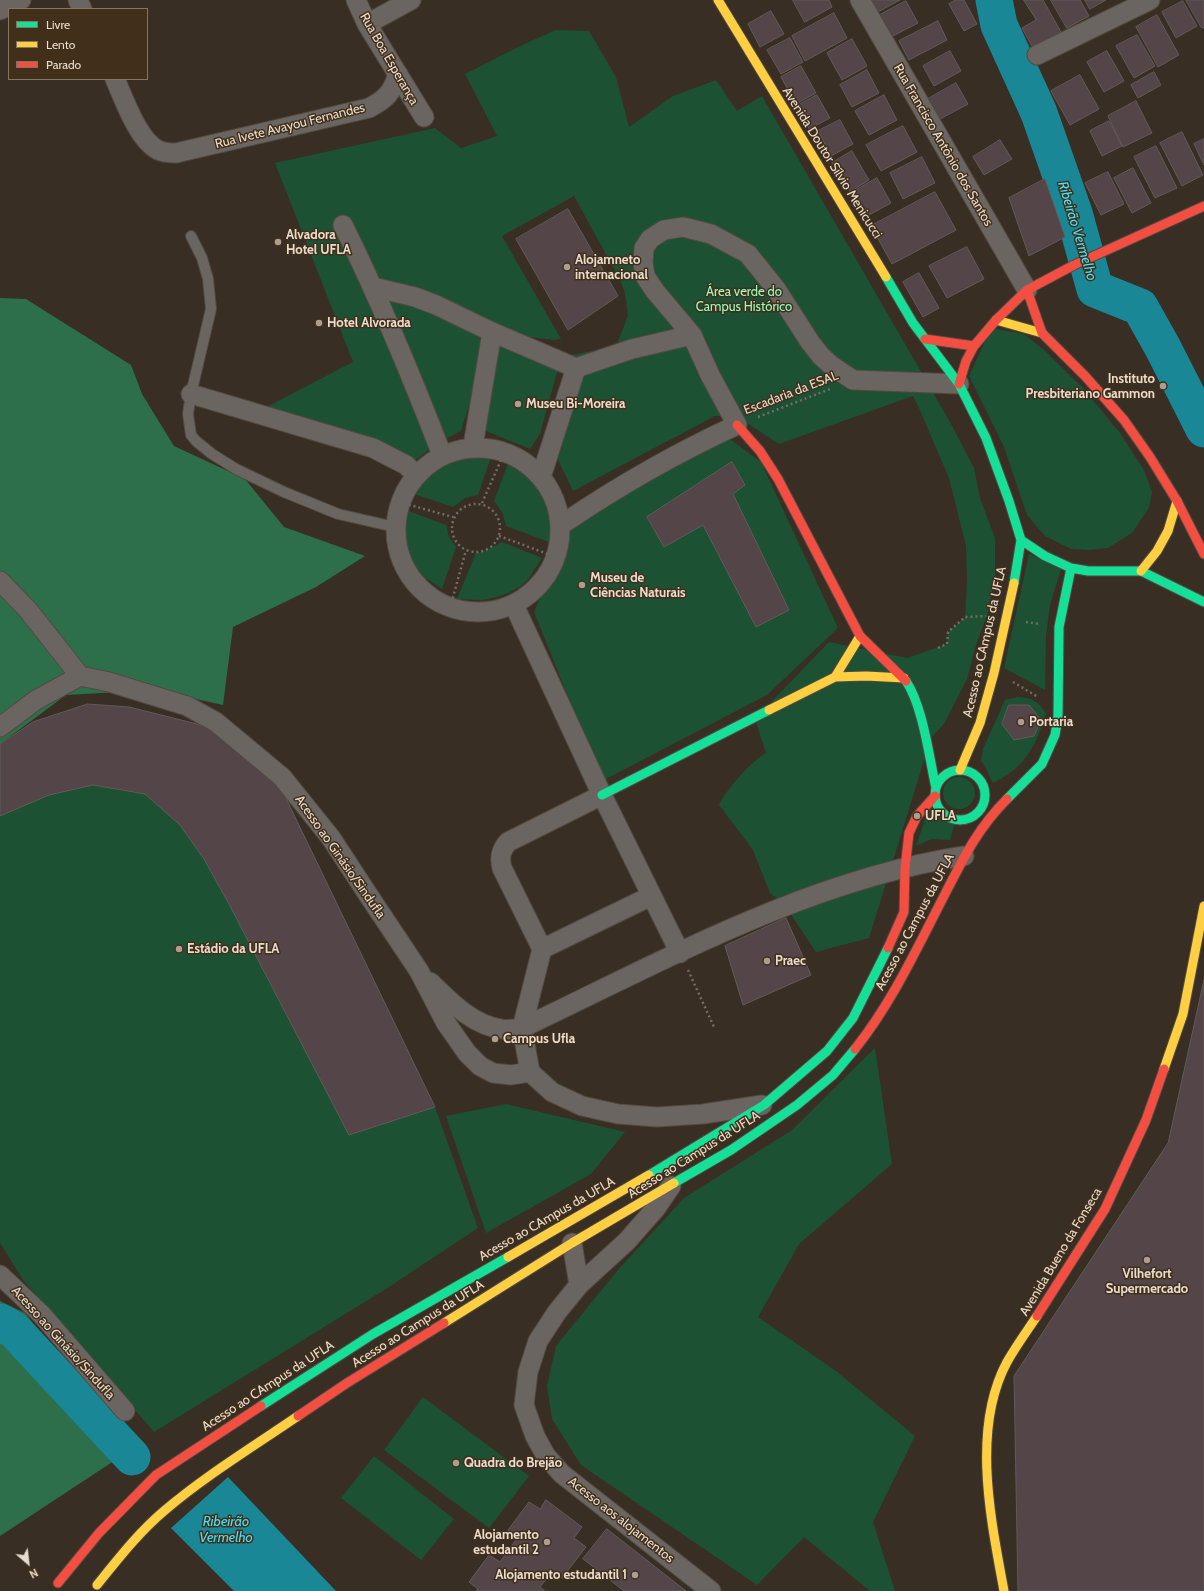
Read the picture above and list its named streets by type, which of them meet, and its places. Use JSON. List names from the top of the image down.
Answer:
{
  "streets": {
    "street": [
      "Rua Boa Esperança",
      "Rua Ivete Avayou Fernandes",
      "Rua Francisco Antônio dos Santos",
      "Avenida Doutor Sílvio Menicucci",
      "Acesso ao CAmpus da UFLA",
      "Acesso ao Ginásio/Sindufla",
      "Acesso ao Campus da UFLA",
      "Avenida Bueno da Fonseca",
      "Acesso aos alojamentos"
    ],
    "path": ["Escadaria da ESAL"]
  },
  "crossings": [
    ["Rua Boa Esperança", "Rua Ivete Avayou Fernandes"],
    ["Avenida Doutor Sílvio Menicucci", "Acesso ao CAmpus da UFLA"],
    ["Acesso ao Campus da UFLA", "Acesso aos alojamentos"]
  ],
  "water": ["Ribeirão Vermelho"],
  "parks": ["Área verde do Campus Histórico"],
  "places": [
    "Alvadora Hotel UFLA",
    "Alojamneto internacional",
    "Hotel Alvorada",
    "Instituto Presbiteriano Gammon",
    "Museu Bi-Moreira",
    "Museu de Ciências Naturais",
    "Portaria",
    "UFLA",
    "Estádio da UFLA",
    "Praec",
    "Campus Ufla",
    "Vilhefort Supermercado",
    "Quadra do Brejão",
    "Alojamento estudantil 2",
    "Alojamento estudantil 1"
  ],
  "legend": ["Livre", "Lento", "Parado"],
  "north": "bottom right"
}
